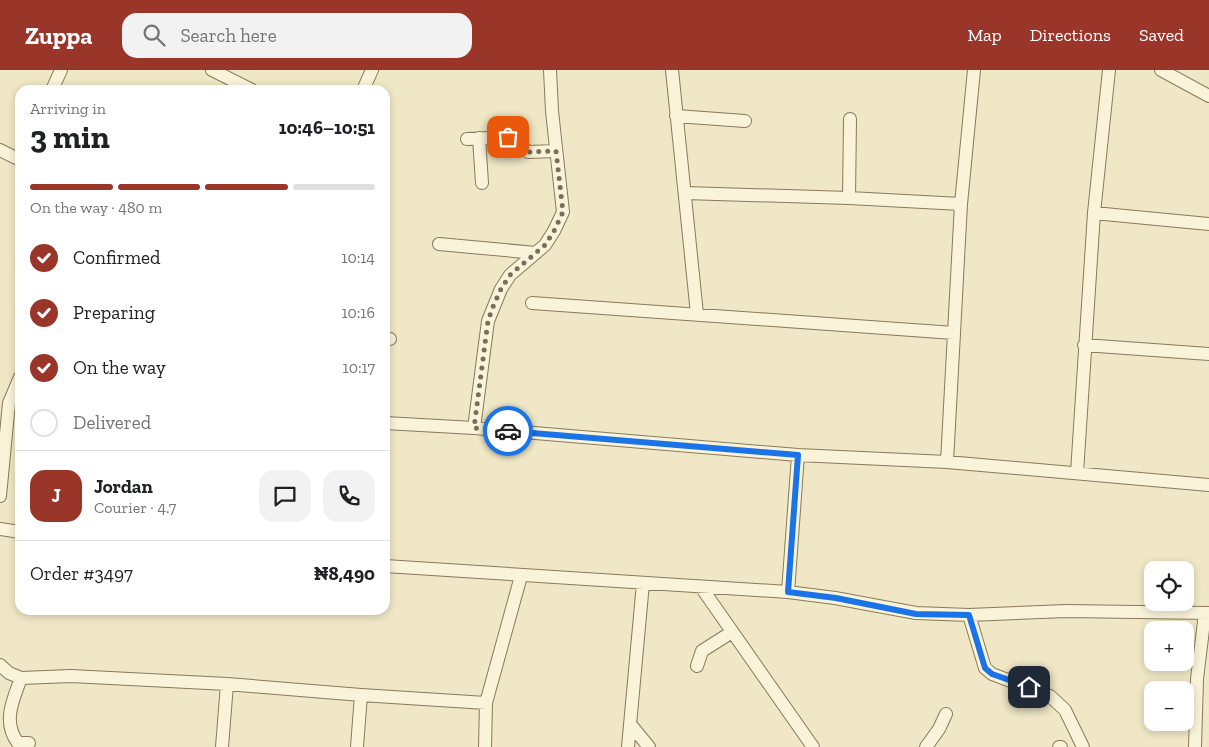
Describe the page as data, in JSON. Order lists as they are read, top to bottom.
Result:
{
  "page": {
    "header": "Zuppa",
    "search": "Search here",
    "nav": ["Map", "Directions", "Saved"],
    "heading": ["3 min", "Arriving in", "10:46–10:51"],
    "panel": [
      "Jordan",
      "Courier · 4.7",
      "Order #3497",
      "₦8,490"
    ],
    "bar": "On the way · 480 m",
    "list": [
      ["Confirmed", "10:14"],
      ["Preparing", "10:16"],
      ["On the way", "10:17"],
      "Delivered"
    ],
    "round": "J",
    "map_buttons": ["+", "−"]
  }
}
